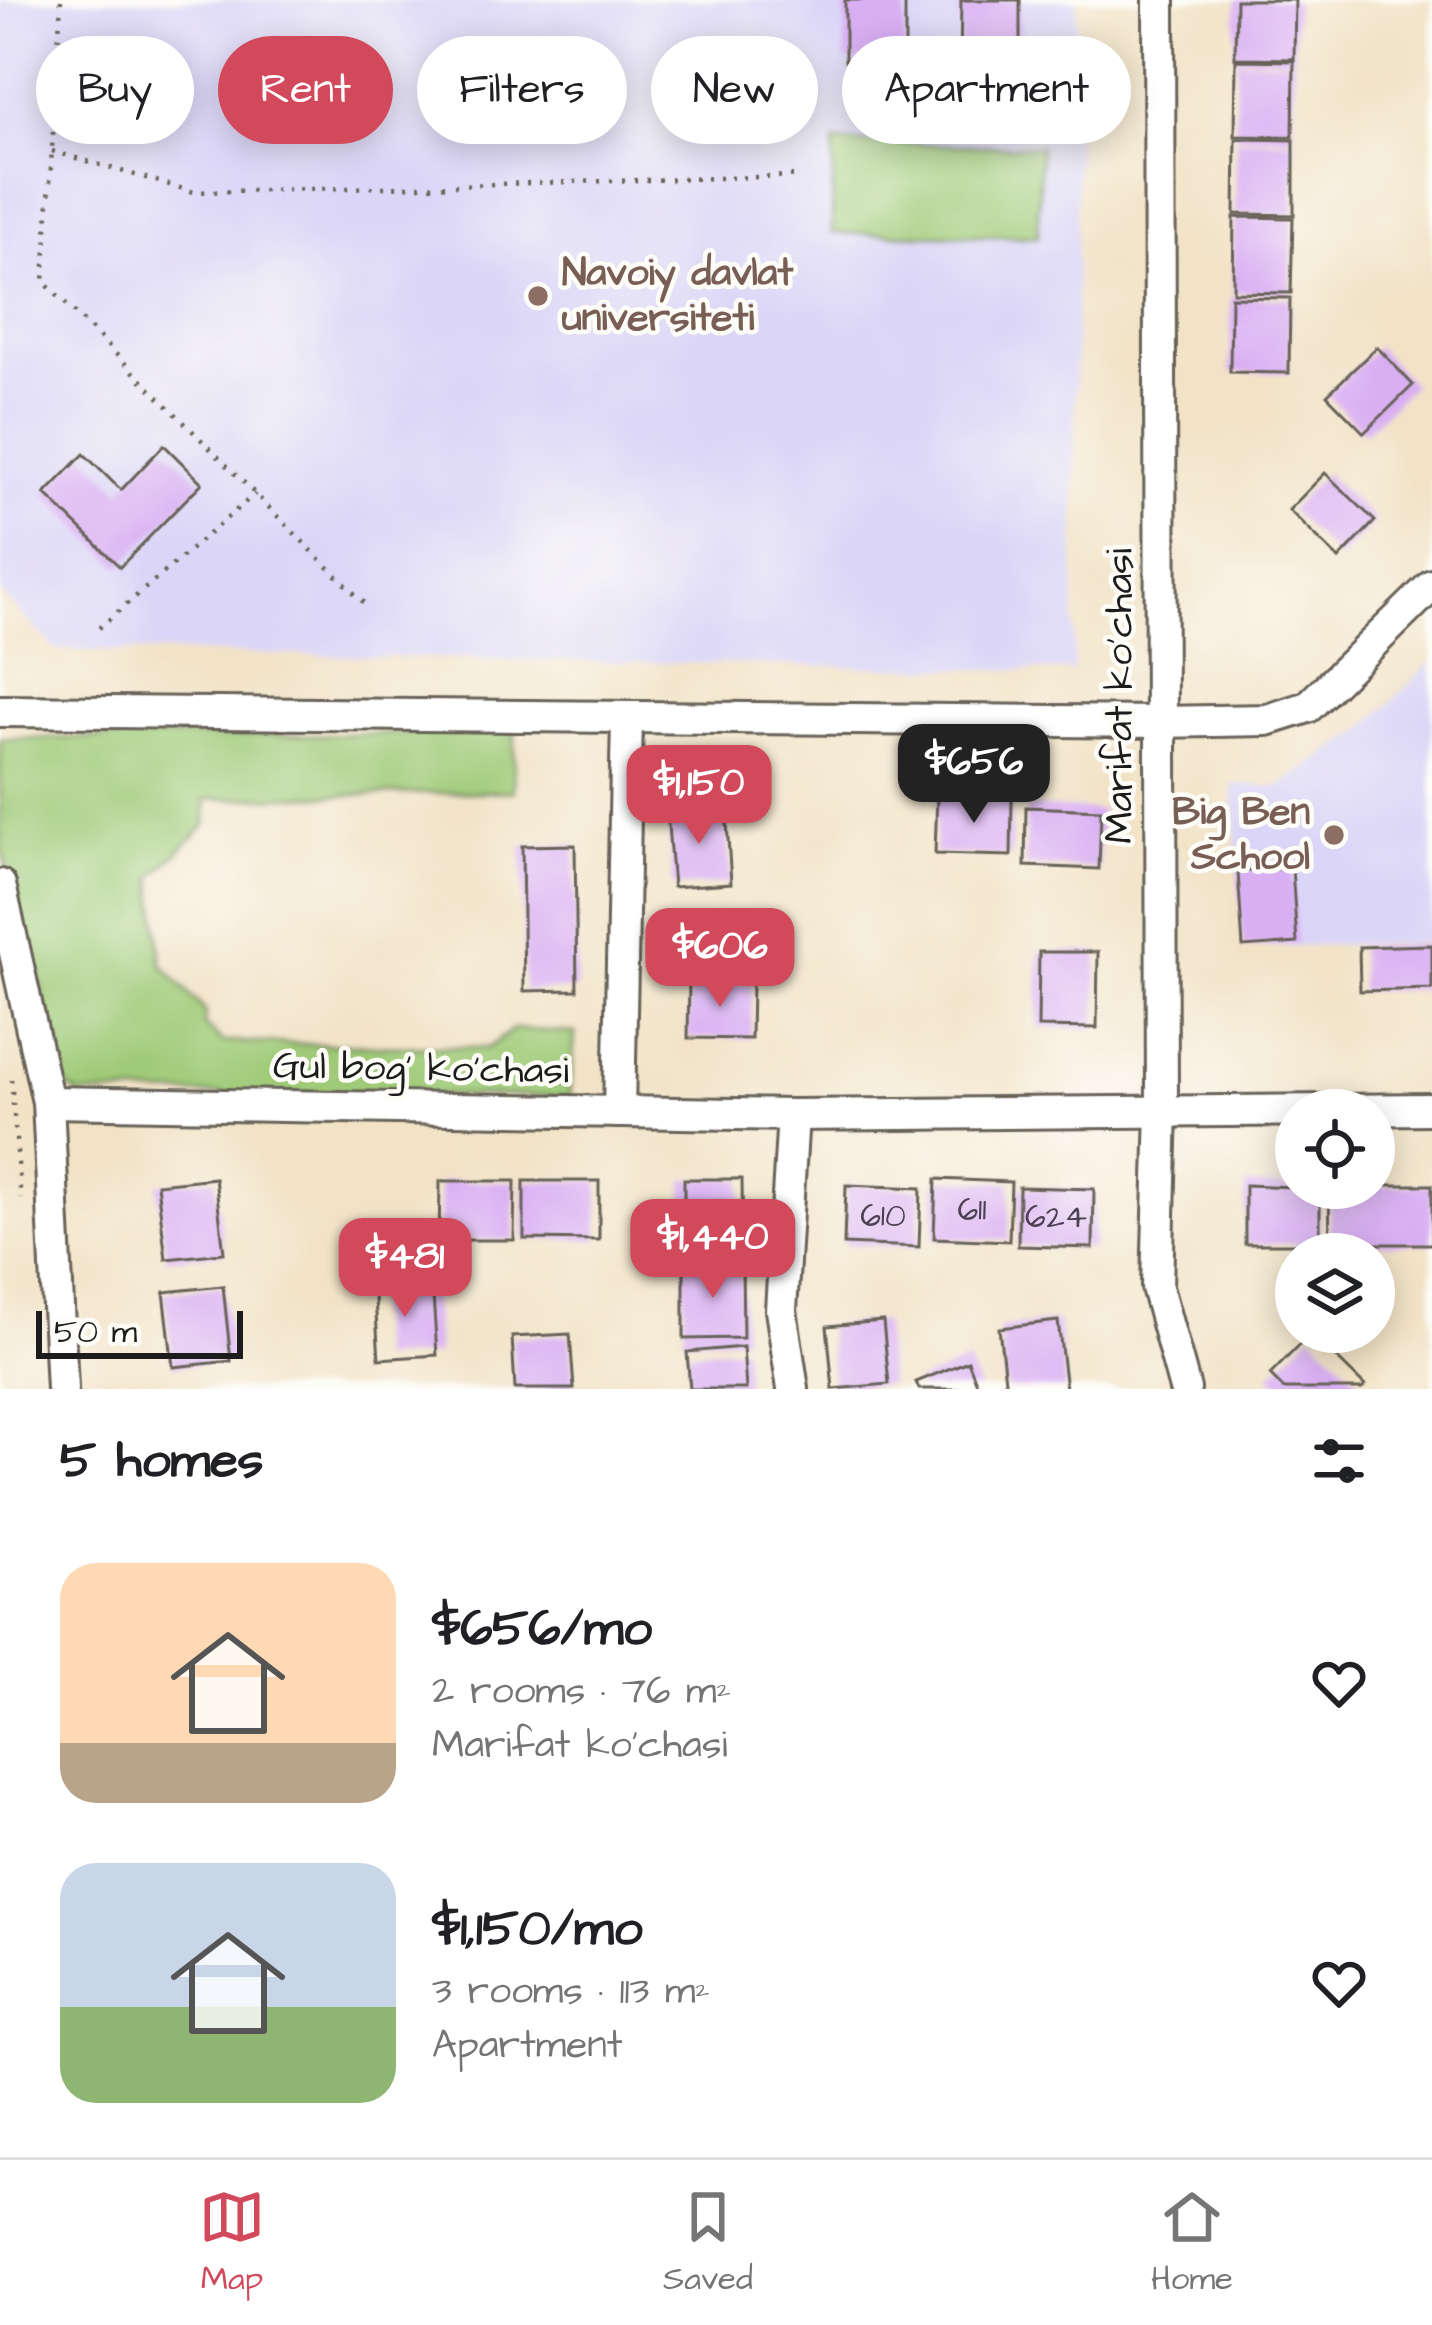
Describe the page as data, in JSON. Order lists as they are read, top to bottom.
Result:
{
  "streets": {
    "street": ["Marifat ko'chasi", "Gul bog' ko'chasi"]
  },
  "crossings": [
    ["Marifat ko'chasi", "Gul bog' ko'chasi"]
  ],
  "places": ["Navoiy davlat universiteti", "Big Ben School"],
  "house_numbers": ["611", "610", "624"],
  "scale_bar": "50 m",
  "page": {
    "chip": [
      "Buy",
      "Rent",
      "Filters",
      "New",
      "Apartment"
    ],
    "price": [
      "$656",
      "$1,150",
      "$606",
      "$1,440",
      "$481"
    ],
    "scale": "50 m",
    "heading": "5 homes",
    "list": [
      {
        "name": "$656/mo",
        "note": "2 rooms · 76 m² · Marifat ko'chasi"
      },
      {
        "name": "$1,150/mo",
        "note": "3 rooms · 113 m² · Apartment"
      }
    ],
    "tabs": ["Map", "Saved", "Home"]
  }
}
